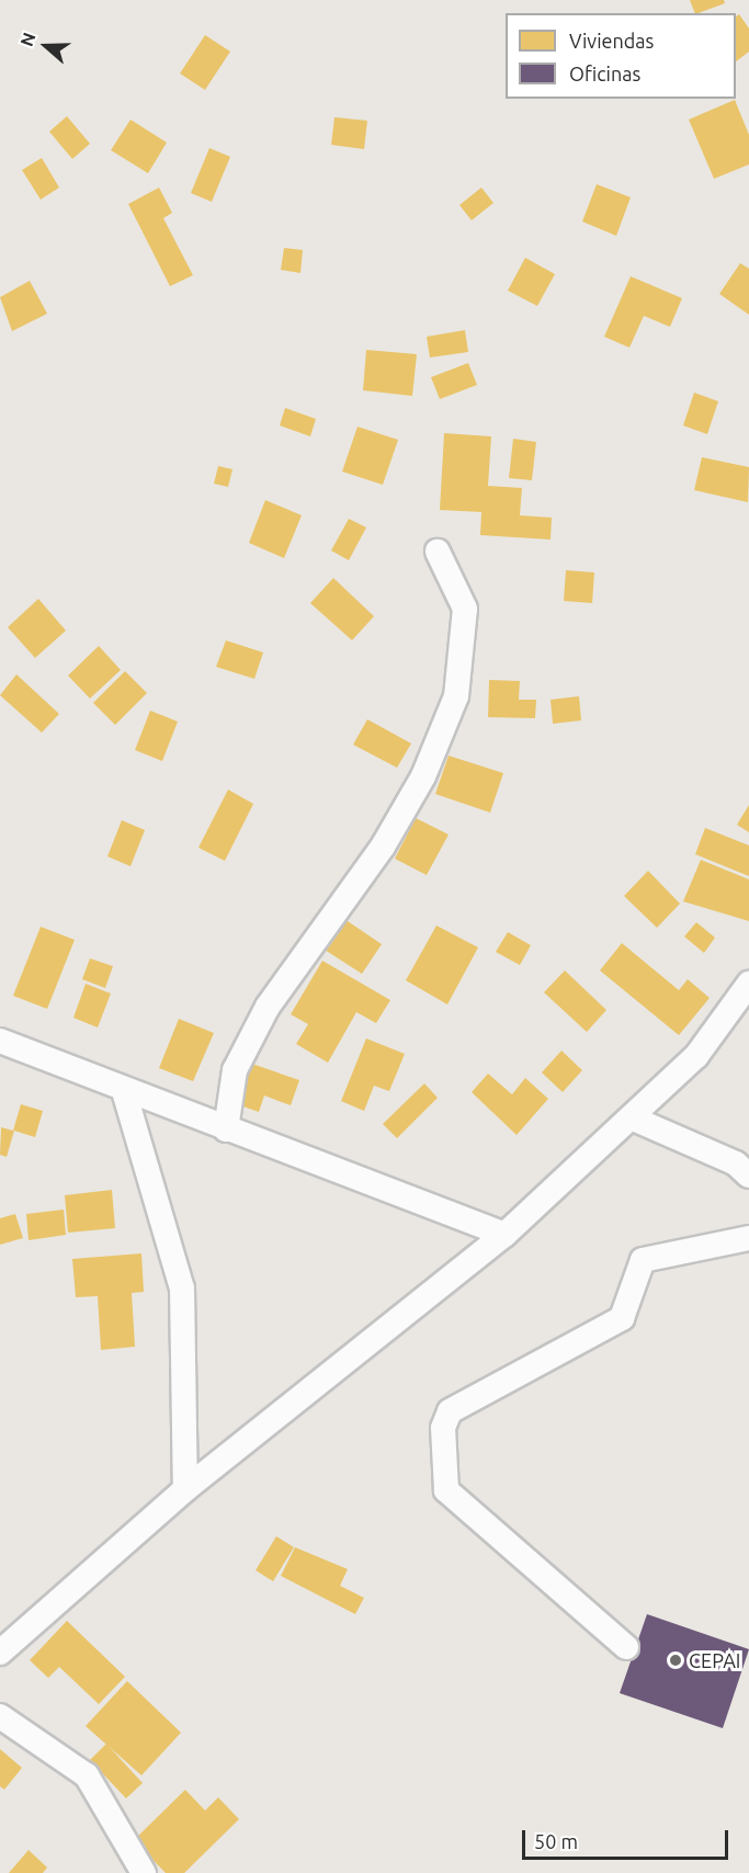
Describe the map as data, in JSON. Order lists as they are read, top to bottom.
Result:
{
  "places": ["CEPAI"],
  "legend": ["Viviendas", "Oficinas"],
  "scale_bar": "50 m",
  "north": "left"
}
